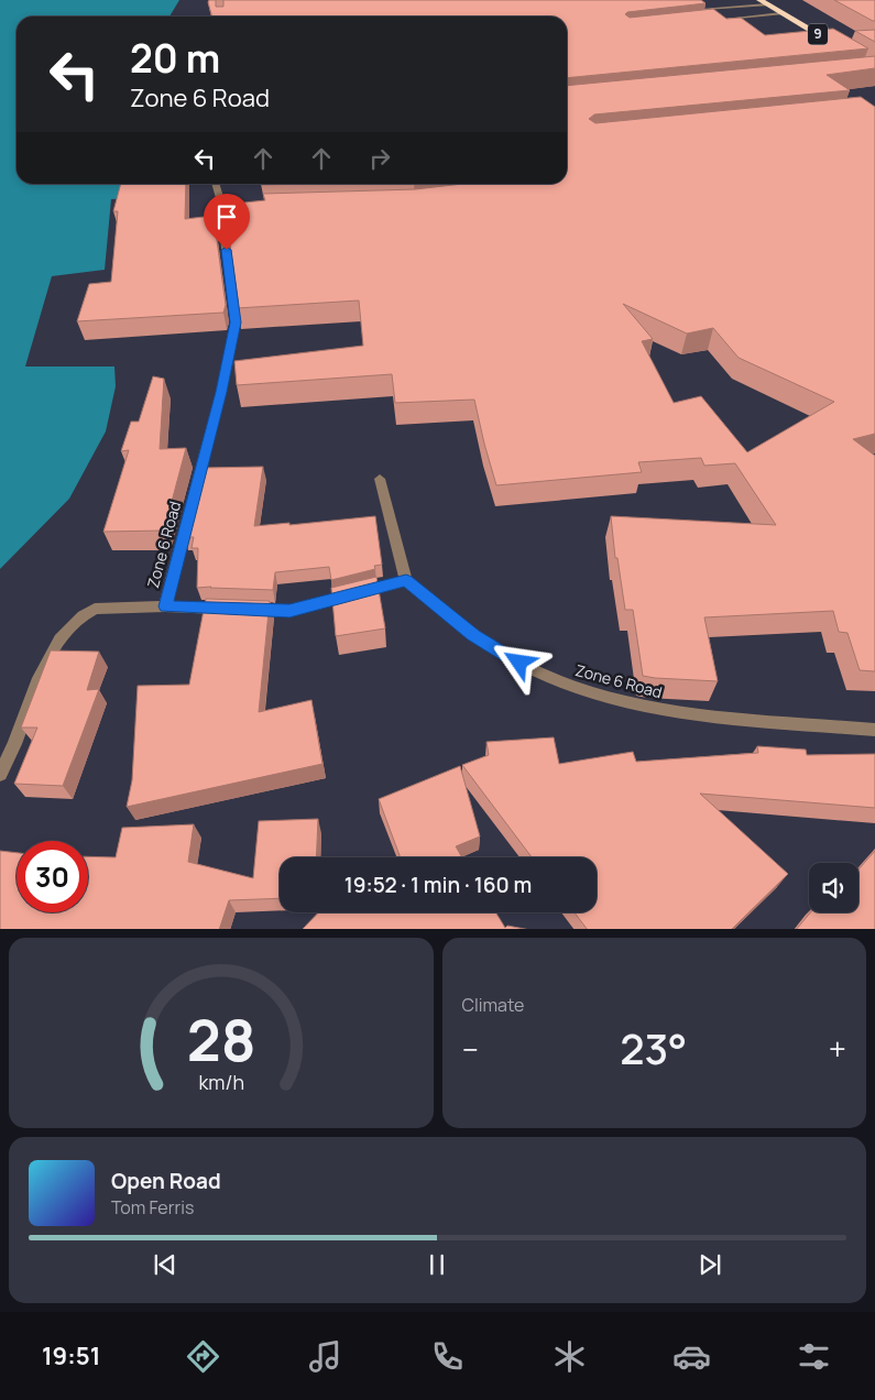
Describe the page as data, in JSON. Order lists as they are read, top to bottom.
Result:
{
  "streets": {
    "highway": ["9"],
    "street": ["Zone 6 Road"]
  },
  "page": {
    "turn": ["20 m", "Zone 6 Road"],
    "limit": "30",
    "trip": "19:52 · 1 min · 160 m",
    "tile": "Climate",
    "heat": ["−", "23°", "+"],
    "song": ["Open Road", "Tom Ferris"],
    "tabs": "19:51",
    "gauge": ["28", "km/h"]
  }
}
